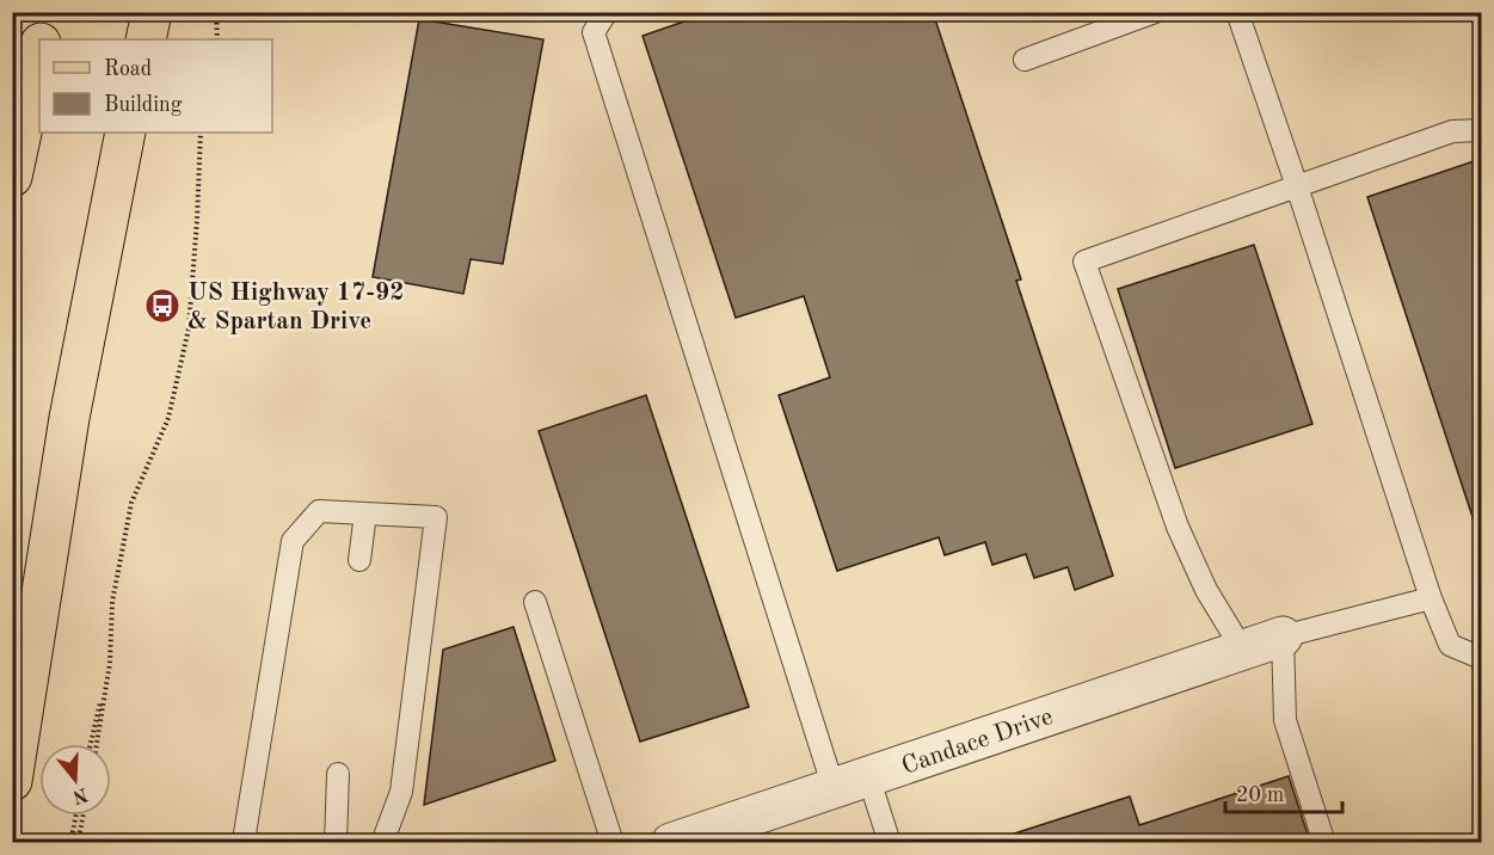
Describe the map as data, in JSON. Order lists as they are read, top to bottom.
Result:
{
  "streets": {
    "street": ["Candace Drive"]
  },
  "places": {
    "bus stop": ["US Highway 17-92 & Spartan Drive"]
  },
  "legend": ["Road", "Building"],
  "scale_bar": "20 m",
  "north": "bottom"
}
